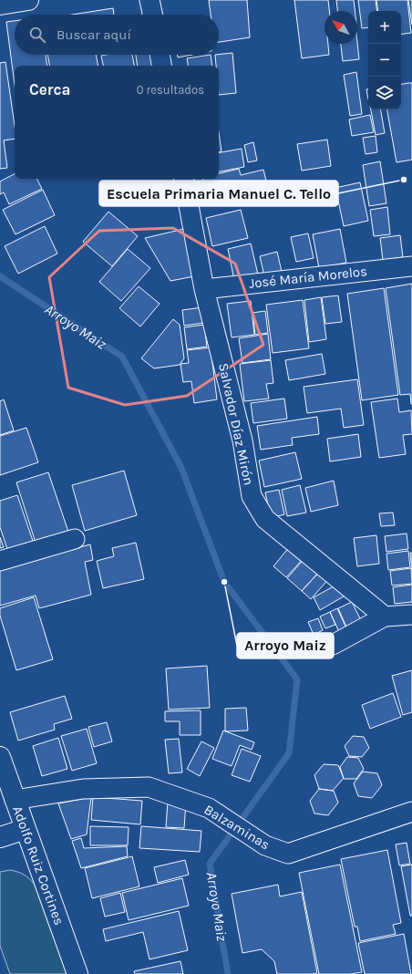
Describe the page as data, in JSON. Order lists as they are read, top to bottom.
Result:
{
  "streets": {
    "main road": ["Adolfo Ruiz Cortines"],
    "street": ["José María Morelos", "Salvador Díaz Mirón", "Balzaminas"]
  },
  "crossings": [
    ["José María Morelos", "Salvador Díaz Mirón"],
    ["Balzaminas", "Adolfo Ruiz Cortines"]
  ],
  "water": ["Arroyo Maiz"],
  "places": ["Escuela Primaria Manuel C. Tello", "Arroyo Maiz"],
  "north": "top left",
  "page": {
    "map_buttons": ["+", "−"],
    "search": "Buscar aquí",
    "heading": ["Cerca", "0 resultados"]
  }
}
